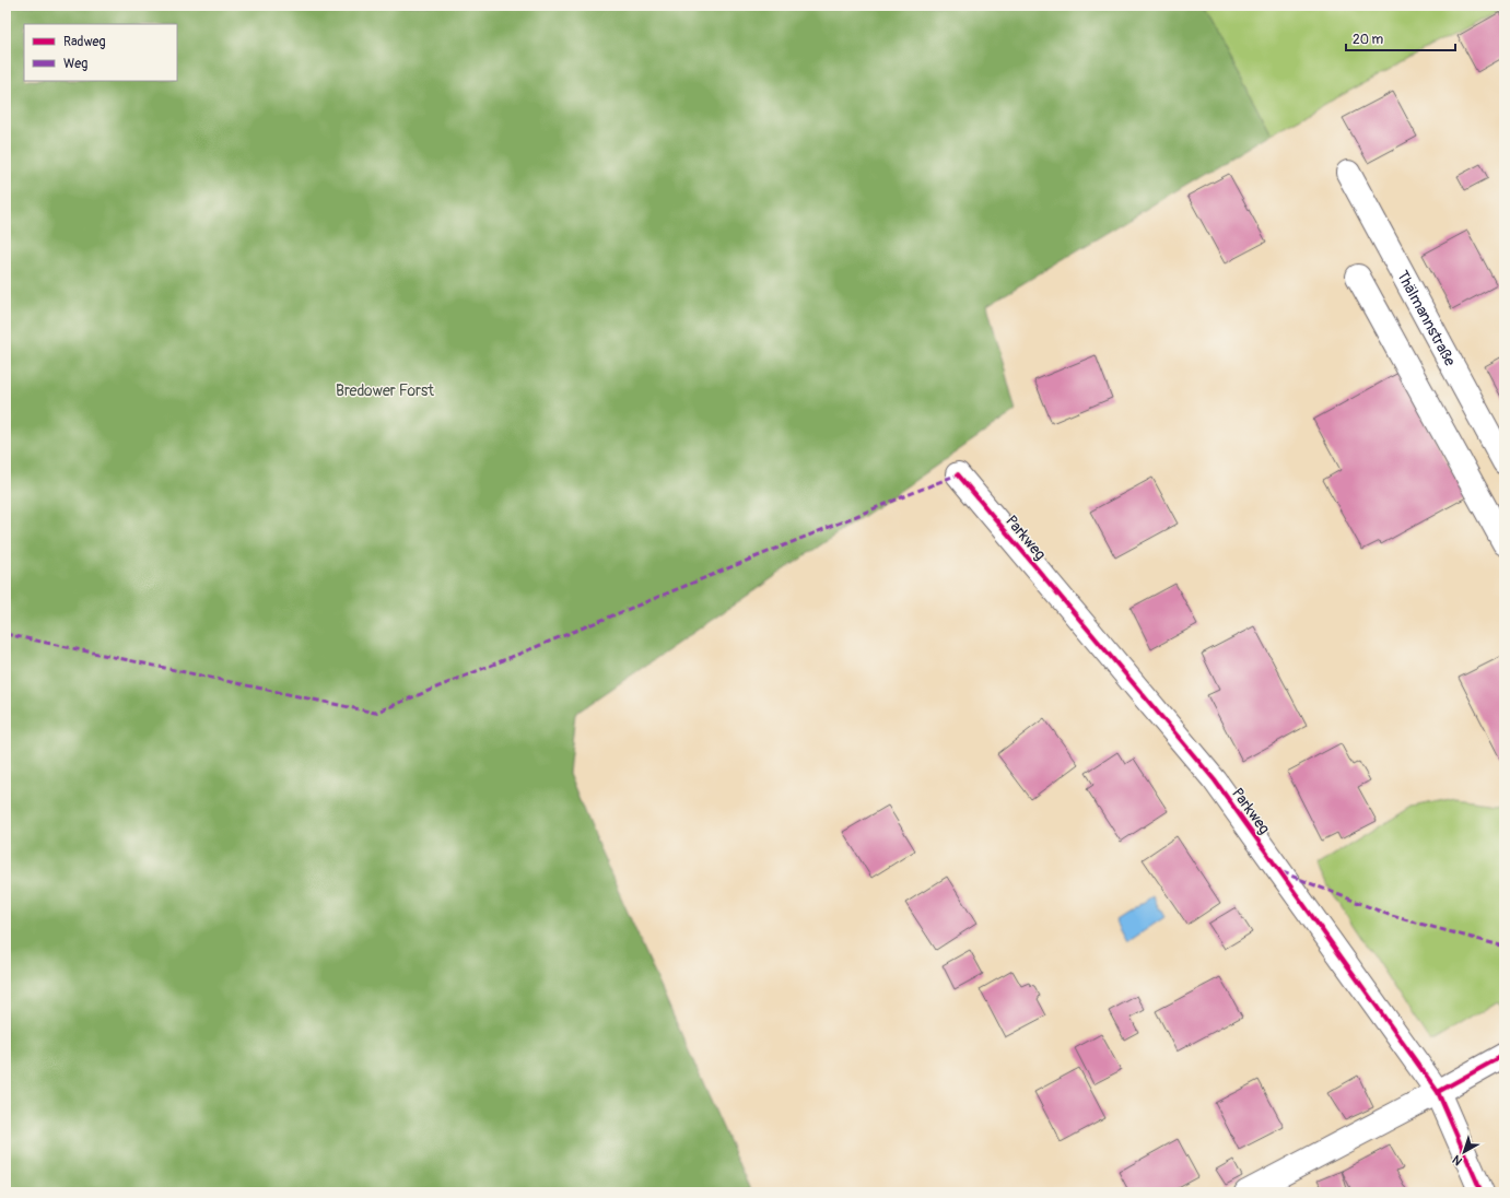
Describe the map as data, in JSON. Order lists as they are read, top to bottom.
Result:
{
  "streets": {
    "street": ["Thälmannstraße", "Parkweg"]
  },
  "parks": ["Bredower Forst"],
  "legend": ["Radweg", "Weg"],
  "scale_bar": "20 m",
  "north": "bottom left"
}
